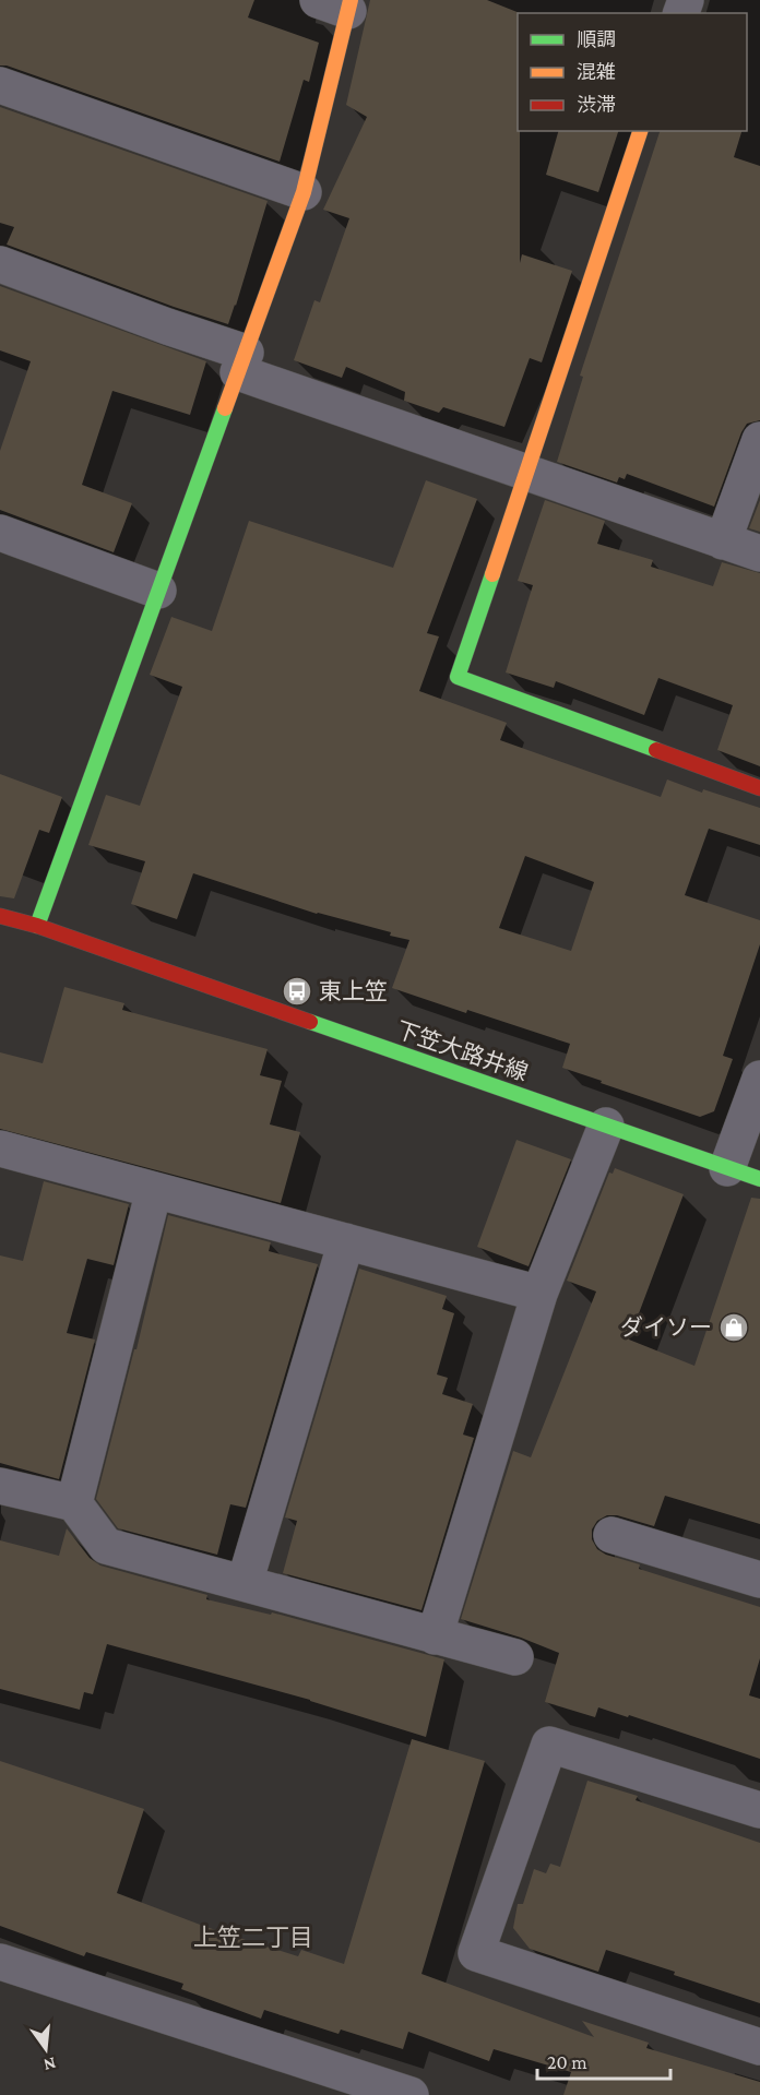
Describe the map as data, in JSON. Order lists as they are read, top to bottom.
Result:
{
  "streets": {
    "street": ["下笠大路井線"]
  },
  "districts": ["上笠二丁目"],
  "places": {
    "bus stop": ["東上笠"],
    "shop": ["ダイソー"]
  },
  "legend": ["順調", "混雑", "渋滞"],
  "scale_bar": "20 m",
  "north": "bottom"
}
